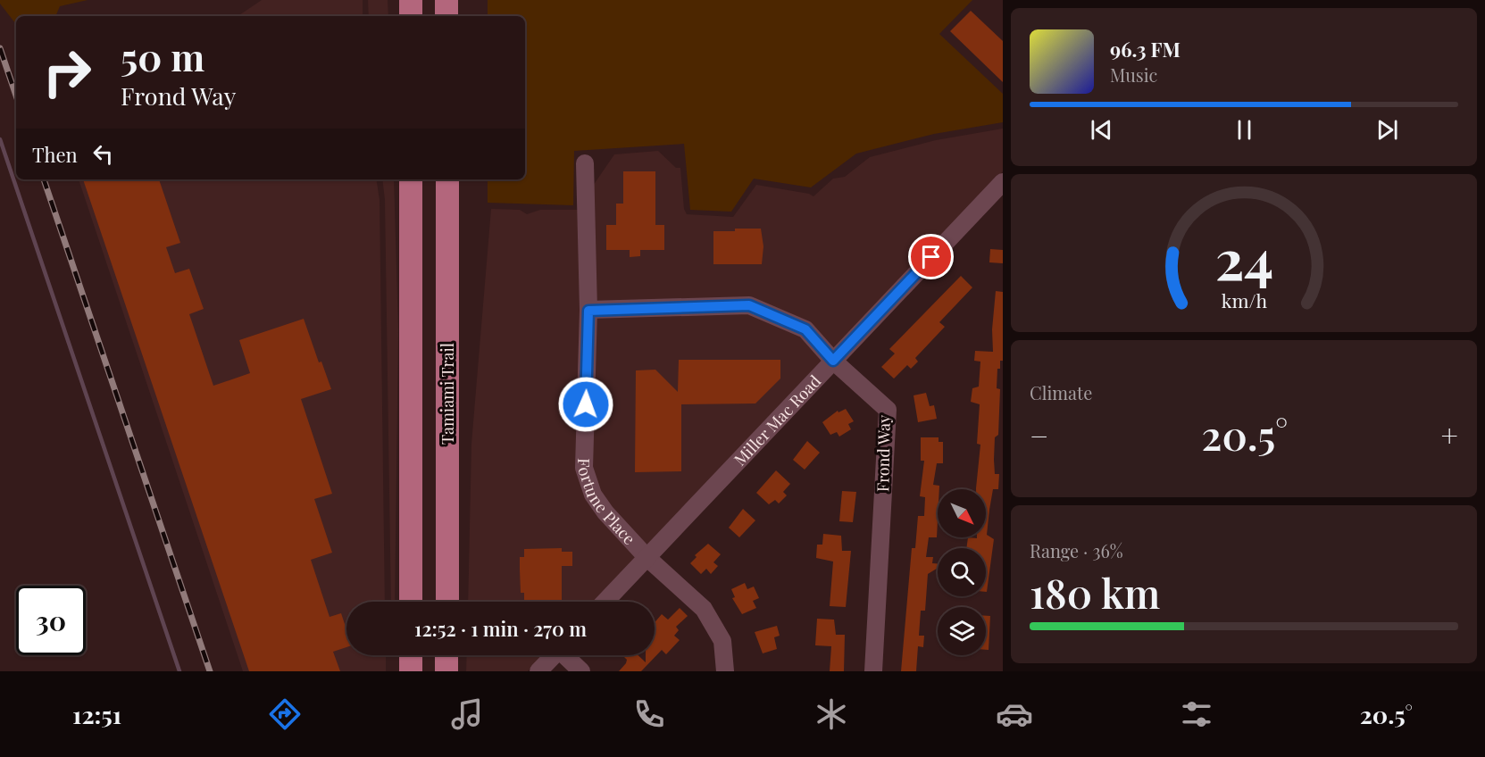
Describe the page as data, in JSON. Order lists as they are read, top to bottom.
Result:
{
  "streets": {
    "main road": ["Tamiami Trail"],
    "street": ["Miller Mac Road", "Frond Way", "Fortune Place"]
  },
  "crossings": [
    ["Miller Mac Road", "Frond Way"],
    ["Miller Mac Road", "Fortune Place"],
    ["Frond Way", "Fortune Place"]
  ],
  "north": "bottom right",
  "page": {
    "turn": ["50 m", "Frond Way"],
    "song": ["96.3 FM", "Music"],
    "then": "Then",
    "tile": [
      "Climate",
      ["Range · 36%", "180 km"]
    ],
    "heat": ["−", "20.5°", "+"],
    "limit": "30",
    "trip": "12:52 · 1 min · 270 m",
    "tabs": ["12:51", "20.5°"],
    "gauge": ["24", "km/h"]
  }
}
